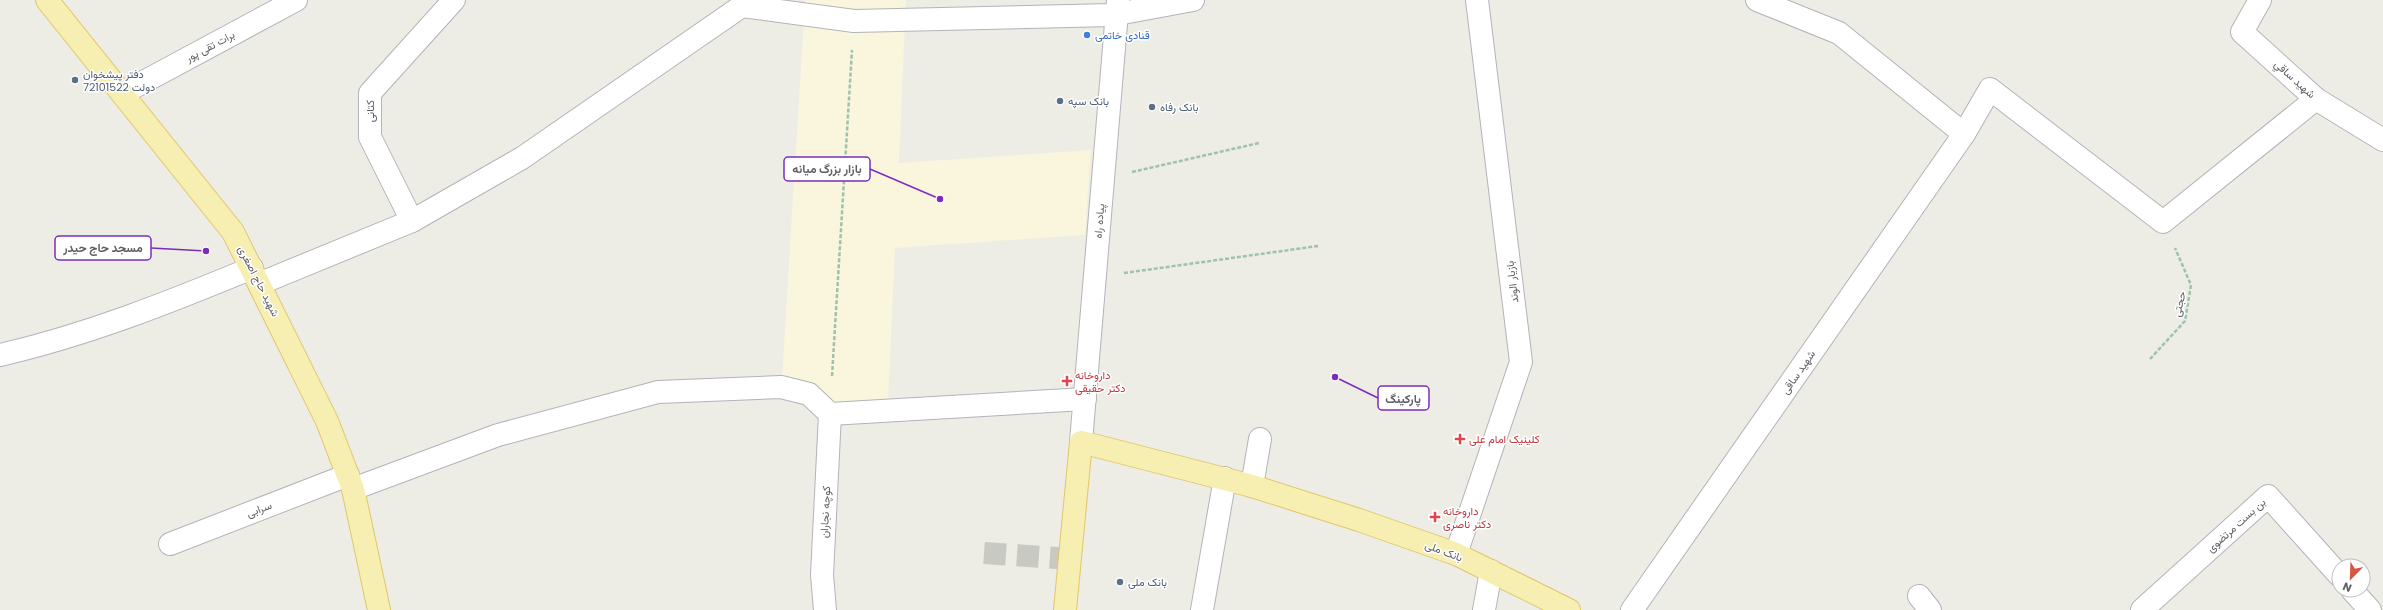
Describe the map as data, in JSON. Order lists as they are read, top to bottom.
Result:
{
  "streets": {
    "main road": ["شهید حاج اصغری", "بانک ملی"],
    "street": [
      "برات تقی پور",
      "شهيد ساقي",
      "کتانی",
      "پیاده راه",
      "بازیار الوند",
      "شهید ساقی",
      "سرابی",
      "کوچه نجاران",
      "بن بست مرتضوی"
    ],
    "path": ["حجتی"]
  },
  "crossings": [
    ["برات تقی پور", "شهید حاج اصغری"],
    ["پیاده راه", "بانک ملی"],
    ["شهید حاج اصغری", "سرابی"],
    ["بازیار الوند", "بانک ملی"],
    ["حجتی", "شهید ساقی"],
    ["سرابی", "کوچه نجاران"]
  ],
  "places": {
    "other": [
      "قنادی خاتمی",
      "دفتر پیشخوان دولت 72101522",
      "بانک سپه",
      "بانک رفاه",
      "بازار بزرگ میانه",
      "مسجد حاج حیدر",
      "پارکینگ",
      "بانک ملی"
    ],
    "health": ["داروخانه دکتر حقیقی", "کلینیک امام علی", "داروخانه دکتر ناصری"]
  },
  "north": "bottom left"
}
